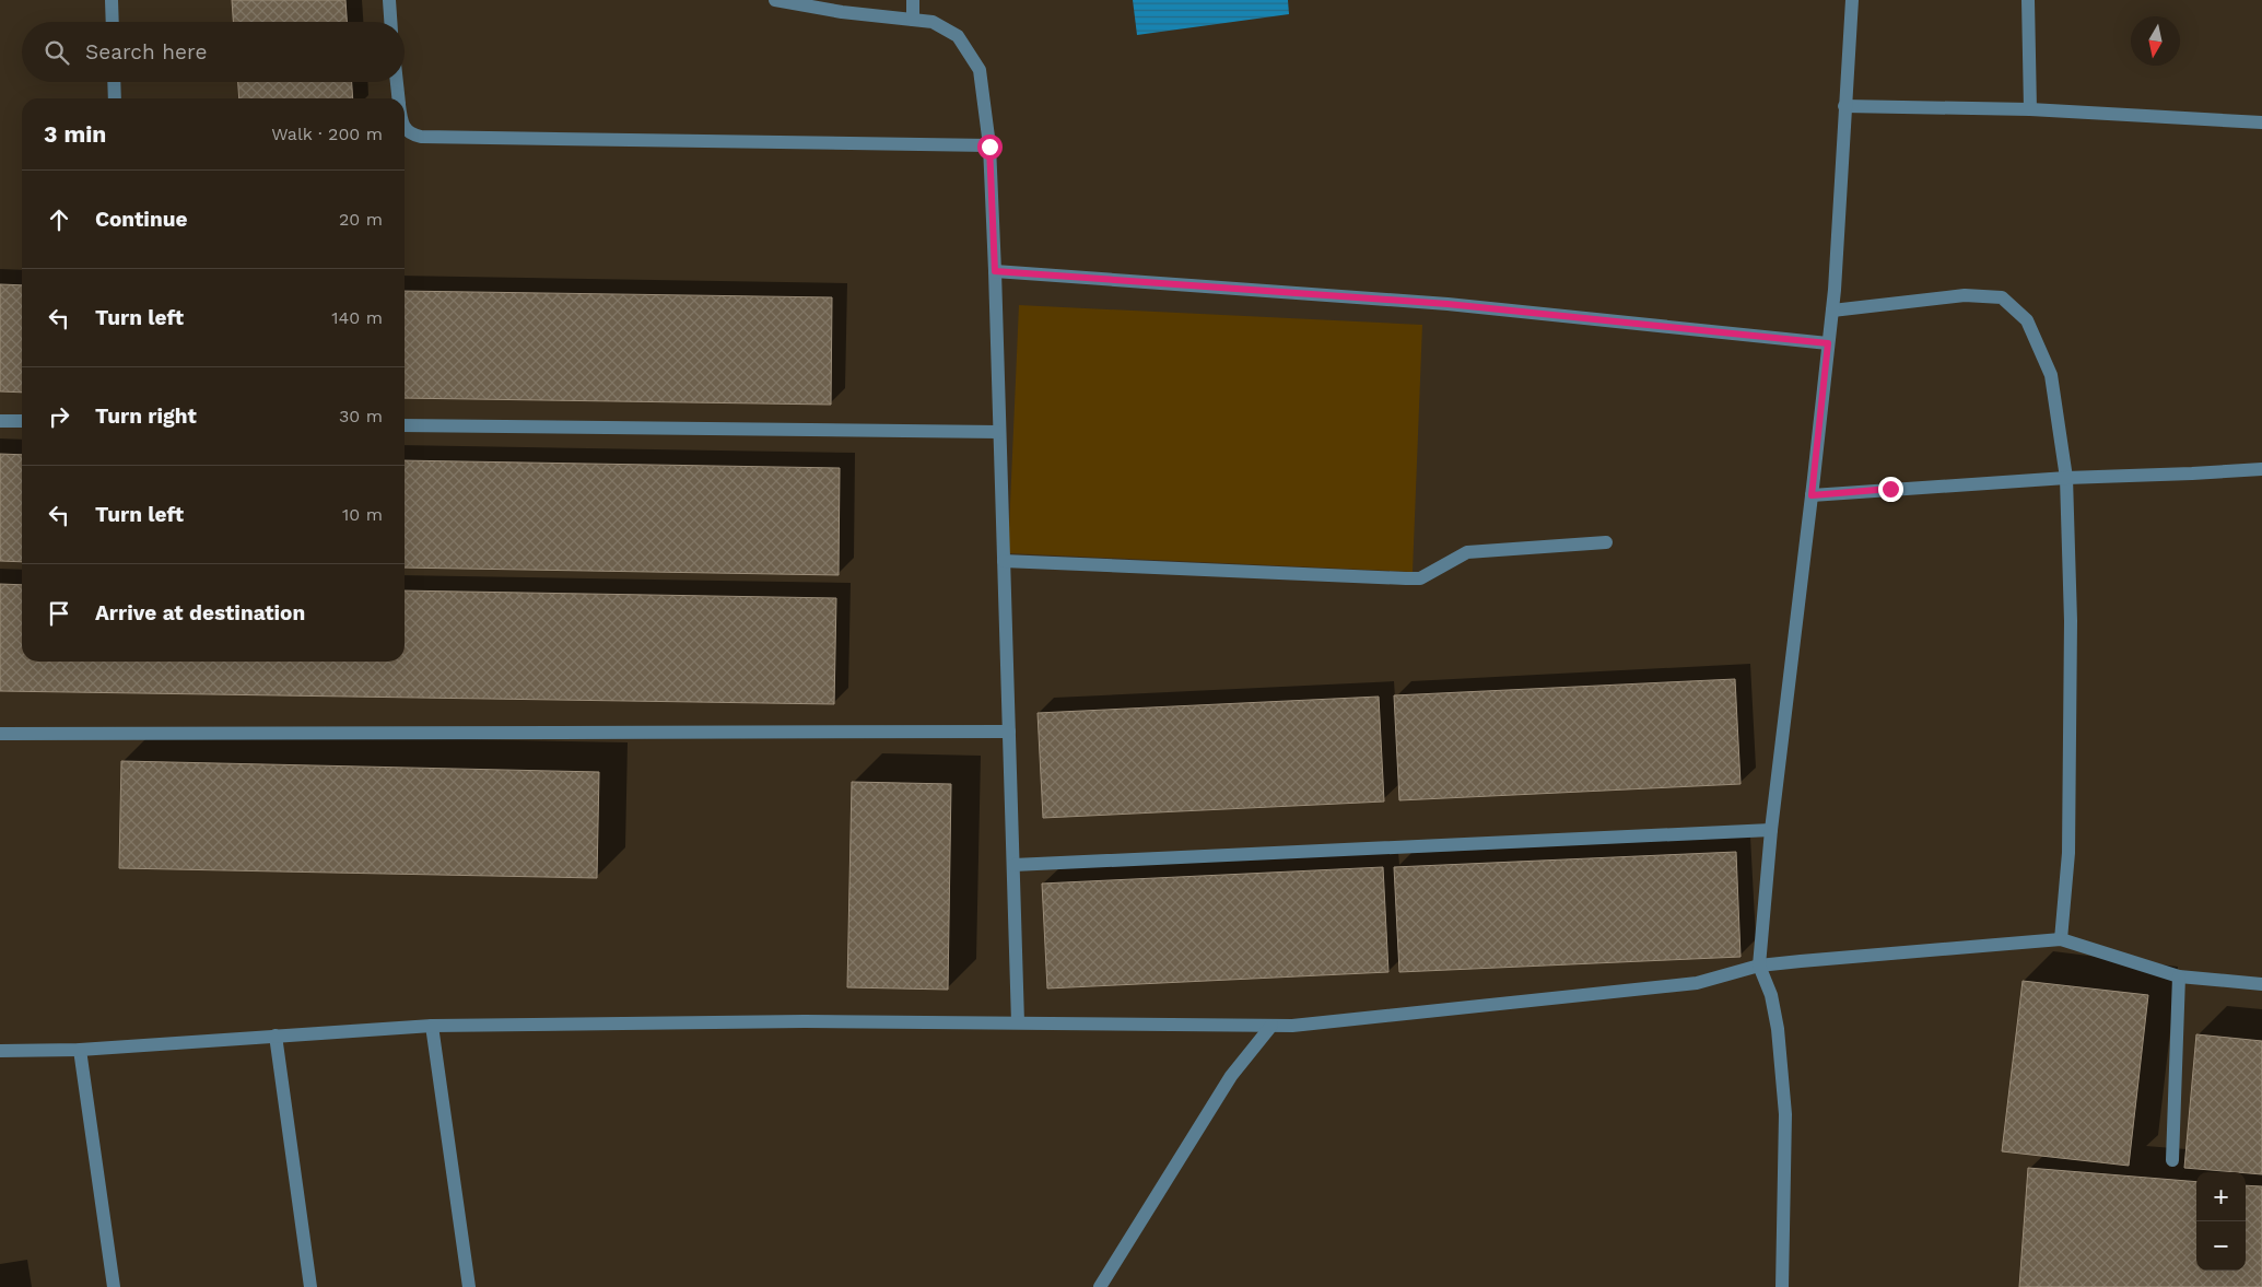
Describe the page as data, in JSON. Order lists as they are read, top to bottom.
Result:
{
  "north": "bottom",
  "page": {
    "search": "Search here",
    "heading": ["3 min", "Walk · 200 m"],
    "list": [
      ["Continue", "20 m"],
      ["Turn left", "140 m"],
      ["Turn right", "30 m"],
      ["Turn left", "10 m"],
      "Arrive at destination"
    ],
    "map_buttons": ["+", "−"]
  }
}
